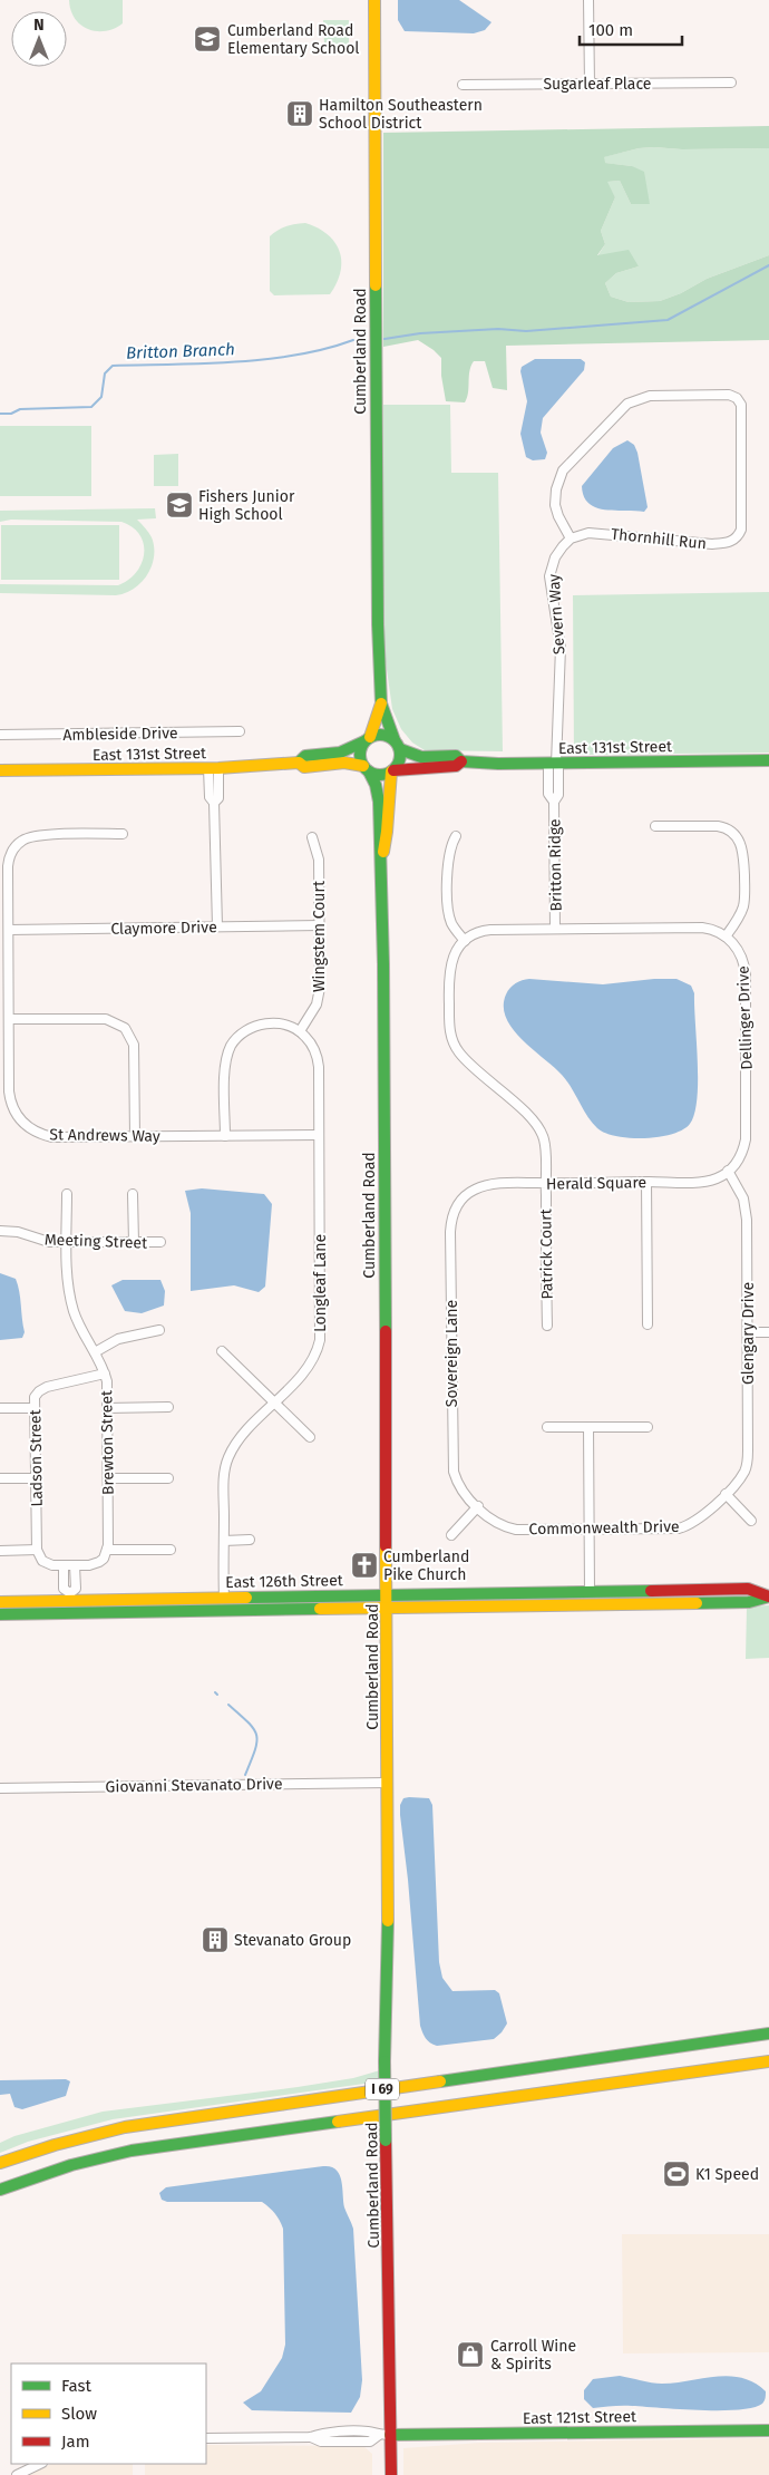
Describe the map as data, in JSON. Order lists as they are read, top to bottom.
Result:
{
  "streets": {
    "main road": [
      "Cumberland Road",
      "East 131st Street",
      "East 126th Street",
      "I 69",
      "East 121st Street"
    ],
    "street": [
      "Sugarleaf Place",
      "Thornhill Run",
      "Severn Way",
      "Ambleside Drive",
      "Britton Ridge",
      "Claymore Drive",
      "Wingstem Court",
      "Dellinger Drive",
      "St Andrews Way",
      "Herald Square",
      "Meeting Street",
      "Patrick Court",
      "Longleaf Lane",
      "Glengary Drive",
      "Sovereign Lane",
      "Brewton Street",
      "Ladson Street",
      "Commonwealth Drive",
      "Giovanni Stevanato Drive"
    ]
  },
  "crossings": [
    ["Cumberland Road", "East 131st Street"],
    ["Cumberland Road", "East 126th Street"],
    ["Cumberland Road", "Giovanni Stevanato Drive"],
    ["Cumberland Road", "East 121st Street"],
    ["Thornhill Run", "Severn Way"],
    ["Severn Way", "East 131st Street"],
    ["Severn Way", "Britton Ridge"],
    ["East 131st Street", "Britton Ridge"],
    ["Claymore Drive", "Wingstem Court"],
    ["Claymore Drive", "St Andrews Way"],
    ["Wingstem Court", "St Andrews Way"],
    ["Wingstem Court", "Longleaf Lane"],
    ["Dellinger Drive", "Herald Square"],
    ["Dellinger Drive", "Glengary Drive"],
    ["St Andrews Way", "Longleaf Lane"],
    ["Herald Square", "Patrick Court"],
    ["Herald Square", "Glengary Drive"],
    ["Herald Square", "Sovereign Lane"],
    ["Meeting Street", "Brewton Street"],
    ["Longleaf Lane", "East 126th Street"],
    ["Glengary Drive", "Commonwealth Drive"],
    ["Sovereign Lane", "Commonwealth Drive"],
    ["Brewton Street", "Ladson Street"]
  ],
  "water": ["Britton Branch"],
  "places": {
    "school or university": ["Cumberland Road Elementary School", "Fishers Junior High School"],
    "building": ["Hamilton Southeastern School District", "Stevanato Group"],
    "church": ["Cumberland Pike Church"],
    "sports": ["K1 Speed"],
    "shop": ["Carroll Wine & Spirits"]
  },
  "legend": ["Fast", "Slow", "Jam"],
  "scale_bar": "100 m",
  "north": "top"
}
